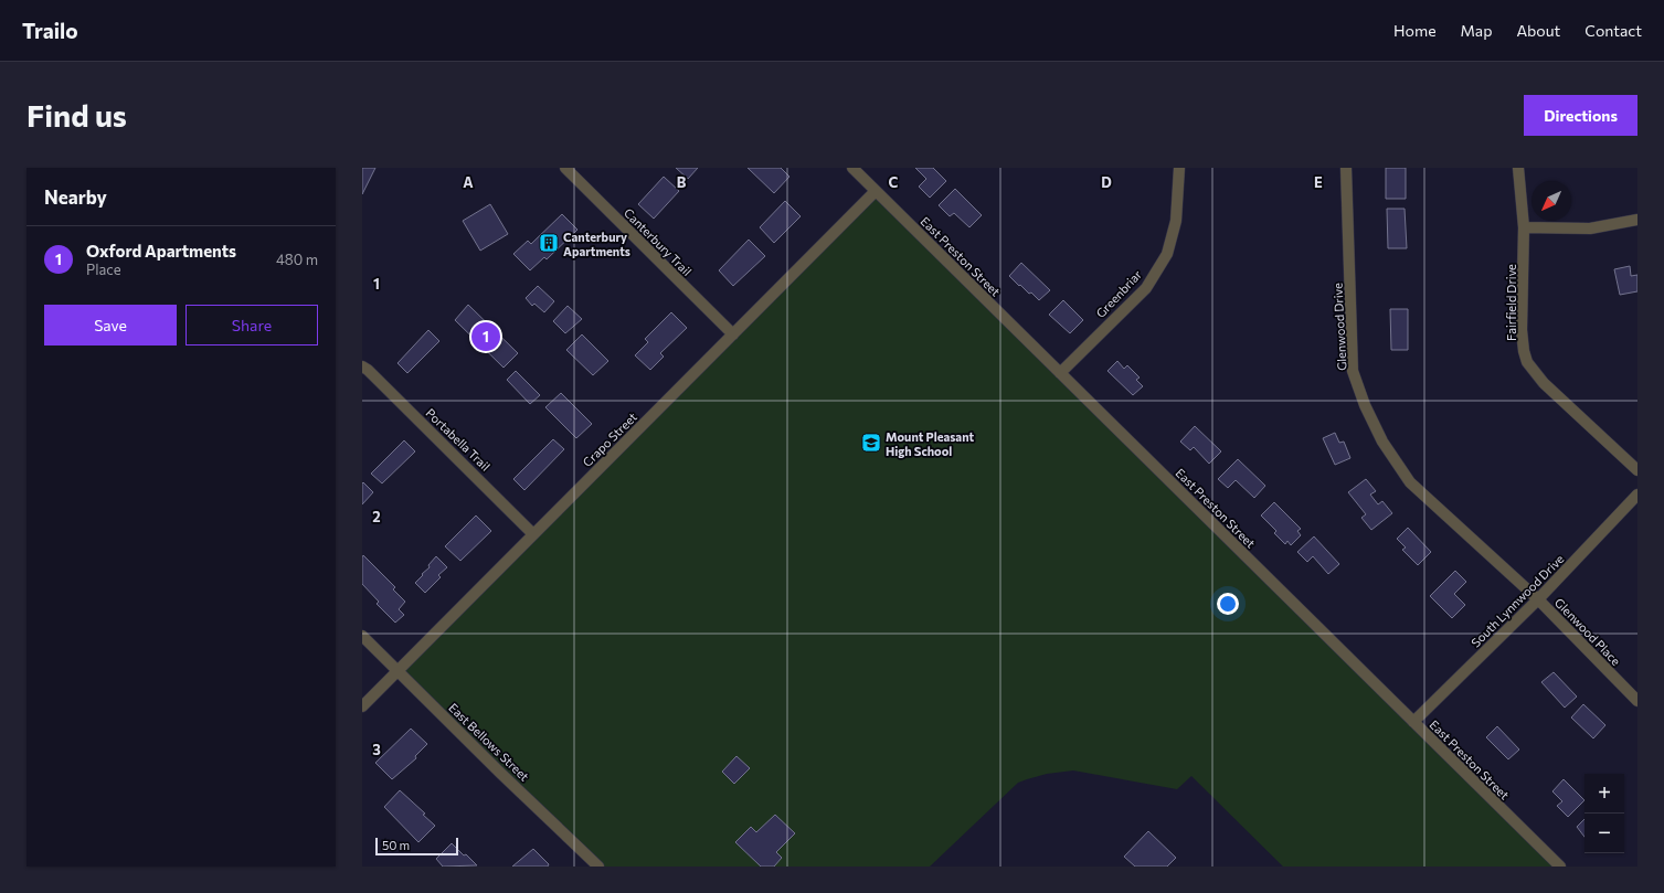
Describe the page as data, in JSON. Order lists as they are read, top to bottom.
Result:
{
  "streets": {
    "street": [
      "Canterbury Trail",
      "East Preston Street",
      "Greenbriar",
      "Fairfield Drive",
      "Glenwood Drive",
      "Portabella Trail",
      "Crapo Street",
      "South Lynnwood Drive",
      "Glenwood Place",
      "East Bellows Street"
    ]
  },
  "crossings": [
    ["Canterbury Trail", "Crapo Street"],
    ["East Preston Street", "Greenbriar"],
    ["East Preston Street", "Crapo Street"],
    ["East Preston Street", "South Lynnwood Drive"],
    ["Glenwood Drive", "South Lynnwood Drive"],
    ["Glenwood Drive", "Glenwood Place"],
    ["Portabella Trail", "Crapo Street"],
    ["Crapo Street", "East Bellows Street"],
    ["South Lynnwood Drive", "Glenwood Place"]
  ],
  "places": {
    "building": ["Canterbury Apartments"],
    "school or university": ["Mount Pleasant High School"]
  },
  "scale_bar": "50 m",
  "north": "bottom left",
  "page": {
    "header": "Trailo",
    "nav": [
      "Home",
      "Map",
      "About",
      "Contact"
    ],
    "buttons": [
      "Directions",
      ["Save", "Share"]
    ],
    "title": "Find us",
    "heading": "Nearby",
    "list": [
      {
        "mark": "1",
        "name": "Oxford Apartments",
        "note": "Place",
        "value": "480 m"
      }
    ],
    "pins": "1",
    "map_buttons": ["+", "−"],
    "scale": "50 m"
  },
  "grid": {
    "columns": [
      "A",
      "B",
      "C",
      "D",
      "E"
    ],
    "rows": ["1", "2", "3"]
  }
}
